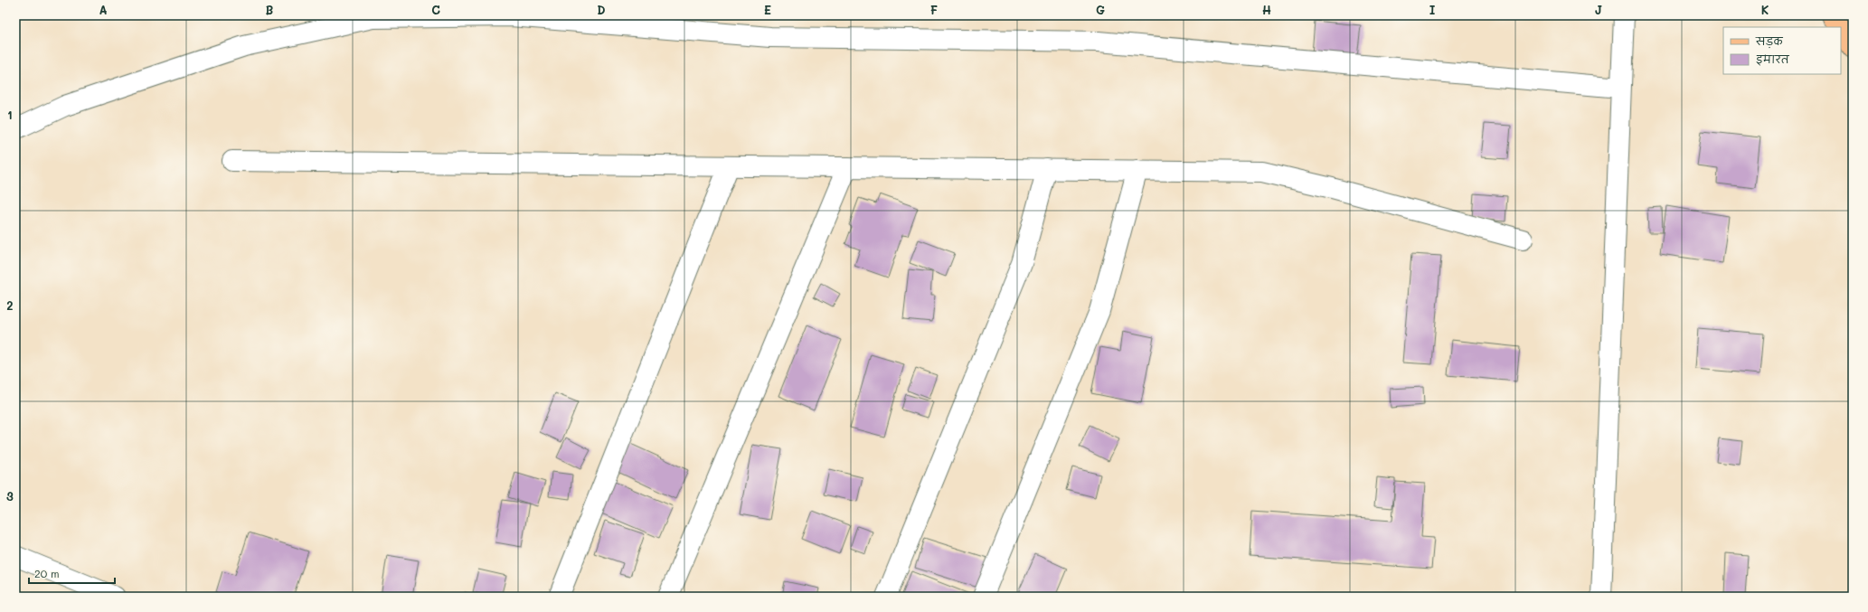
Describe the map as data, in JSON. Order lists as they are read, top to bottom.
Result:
{
  "legend": ["सड़क", "इमारत"],
  "scale_bar": "20 m",
  "grid": {
    "columns": [
      "A",
      "B",
      "C",
      "D",
      "E",
      "F",
      "G",
      "H",
      "I",
      "J",
      "K"
    ],
    "rows": ["1", "2", "3"]
  }
}
